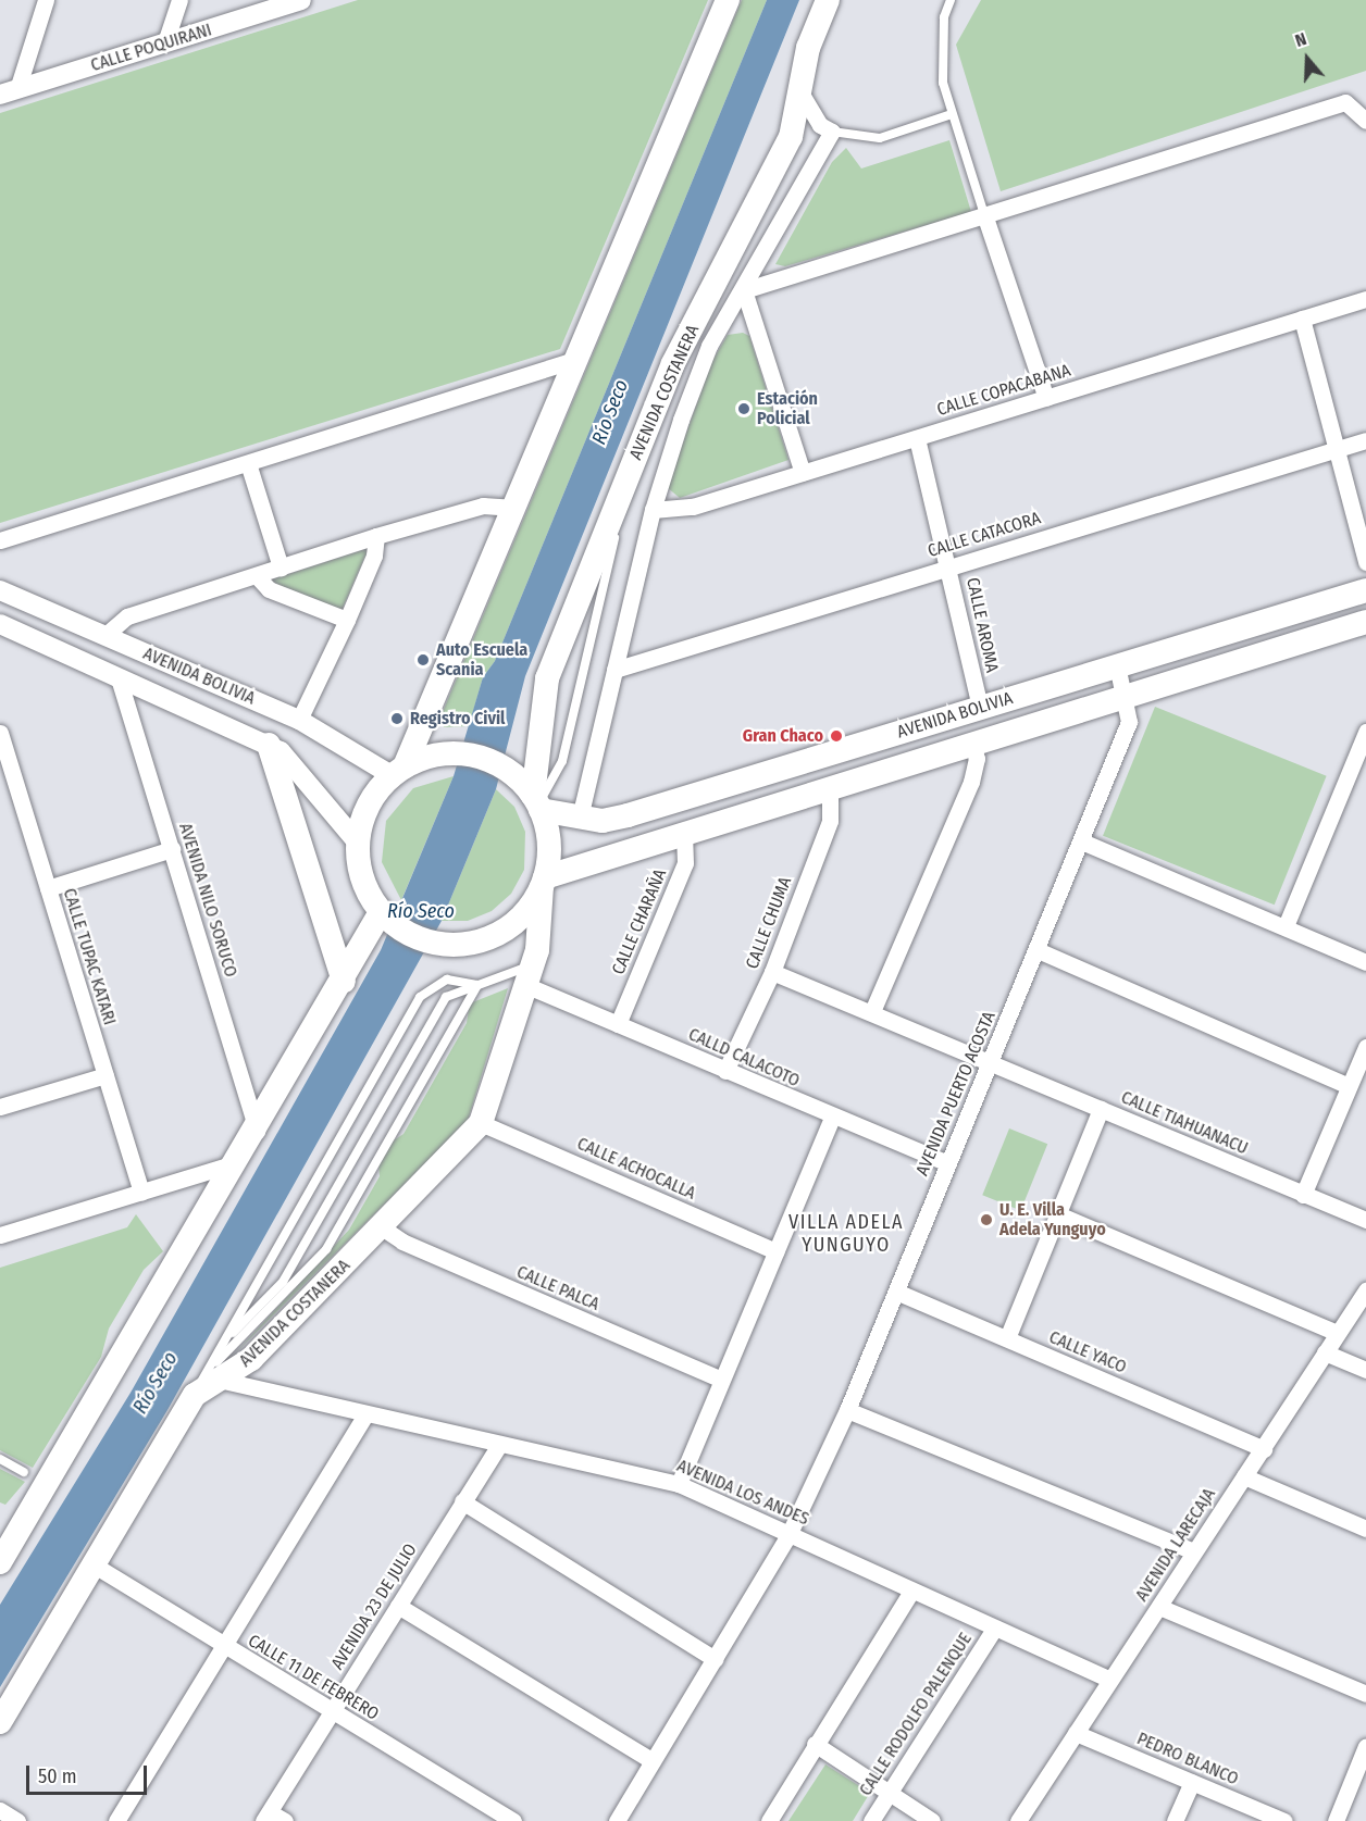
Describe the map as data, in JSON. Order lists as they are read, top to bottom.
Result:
{
  "streets": {
    "main road": ["AVENIDA COSTANERA", "AVENIDA BOLIVIA"],
    "street": [
      "CALLE POQUIRANI",
      "CALLE COPACABANA",
      "CALLE CATACORA",
      "CALLE AROMA",
      "AVENIDA NILO SORUCO",
      "CALLE CHARAÑA",
      "CALLE CHUMA",
      "CALLE TUPAC KATARI",
      "CALLD CALACOTO",
      "AVENIDA PUERTO ACOSTA",
      "CALLE TIAHUANACU",
      "CALLE ACHOCALLA",
      "CALLE PALCA",
      "CALLE YACO",
      "AVENIDA LOS ANDES",
      "AVENIDA LARECAJA",
      "AVENIDA 23 DE JULIO",
      "CALLE 11 DE FEBRERO",
      "CALLE RODOLFO PALENQUE",
      "PEDRO BLANCO"
    ]
  },
  "crossings": [
    ["CALLE COPACABANA", "CALLE AROMA"],
    ["AVENIDA COSTANERA", "AVENIDA BOLIVIA"],
    ["AVENIDA COSTANERA", "CALLD CALACOTO"],
    ["AVENIDA COSTANERA", "CALLE ACHOCALLA"],
    ["AVENIDA COSTANERA", "CALLE PALCA"],
    ["AVENIDA COSTANERA", "AVENIDA LOS ANDES"],
    ["AVENIDA COSTANERA", "CALLE 11 DE FEBRERO"],
    ["CALLE CATACORA", "CALLE AROMA"],
    ["CALLE AROMA", "AVENIDA BOLIVIA"],
    ["AVENIDA BOLIVIA", "AVENIDA NILO SORUCO"],
    ["AVENIDA BOLIVIA", "CALLE CHARAÑA"],
    ["AVENIDA BOLIVIA", "CALLE CHUMA"],
    ["AVENIDA BOLIVIA", "AVENIDA PUERTO ACOSTA"],
    ["CALLE CHARAÑA", "CALLD CALACOTO"],
    ["CALLE CHUMA", "CALLD CALACOTO"],
    ["CALLE CHUMA", "CALLE TIAHUANACU"],
    ["CALLD CALACOTO", "AVENIDA PUERTO ACOSTA"],
    ["AVENIDA PUERTO ACOSTA", "CALLE TIAHUANACU"],
    ["AVENIDA PUERTO ACOSTA", "CALLE YACO"],
    ["AVENIDA PUERTO ACOSTA", "AVENIDA LOS ANDES"],
    ["CALLE YACO", "AVENIDA LARECAJA"],
    ["AVENIDA LOS ANDES", "AVENIDA LARECAJA"],
    ["AVENIDA LOS ANDES", "AVENIDA 23 DE JULIO"],
    ["AVENIDA LOS ANDES", "CALLE RODOLFO PALENQUE"],
    ["AVENIDA LARECAJA", "PEDRO BLANCO"],
    ["AVENIDA 23 DE JULIO", "CALLE 11 DE FEBRERO"]
  ],
  "districts": ["VILLA ADELA YUNGUYO"],
  "water": ["Río Seco"],
  "places": [
    "Estación Policial",
    "Auto Escuela Scania",
    "Registro Civil",
    "Gran Chaco",
    "U. E. Villa Adela Yunguyo"
  ],
  "scale_bar": "50 m",
  "north": "top"
}
